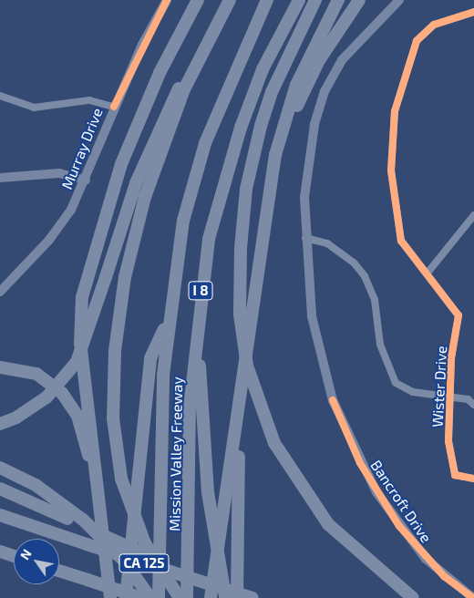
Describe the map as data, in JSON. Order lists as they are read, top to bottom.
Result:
{
  "streets": {
    "highway": ["I 8", "Mission Valley Freeway", "CA 125"],
    "street": ["Murray Drive", "Wister Drive", "Bancroft Drive"]
  },
  "north": "top left"
}
